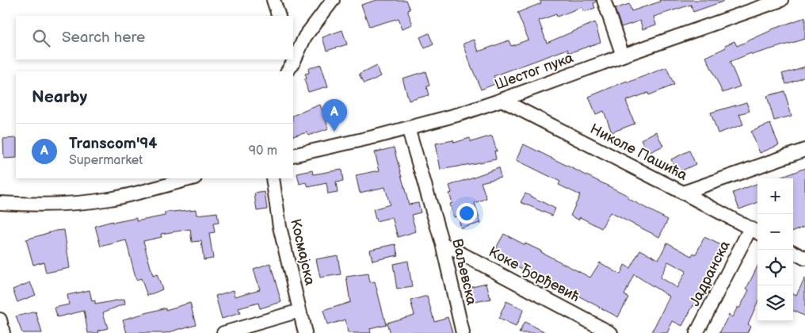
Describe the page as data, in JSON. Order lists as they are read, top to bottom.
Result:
{
  "streets": {
    "street": [
      "Шестог пука",
      "Николе Пашића",
      "Космајска",
      "Ваљевска",
      "Јадранска",
      "Коке Ђорђевић"
    ]
  },
  "crossings": [
    ["Шестог пука", "Николе Пашића"],
    ["Шестог пука", "Ваљевска"],
    ["Николе Пашића", "Јадранска"],
    ["Ваљевска", "Коке Ђорђевић"]
  ],
  "page": {
    "search": "Search here",
    "heading": "Nearby",
    "pins": "A",
    "list": [
      {
        "mark": "A",
        "name": "Transcom'94",
        "note": "Supermarket",
        "value": "90 m"
      }
    ],
    "map_buttons": ["+", "−"]
  }
}
